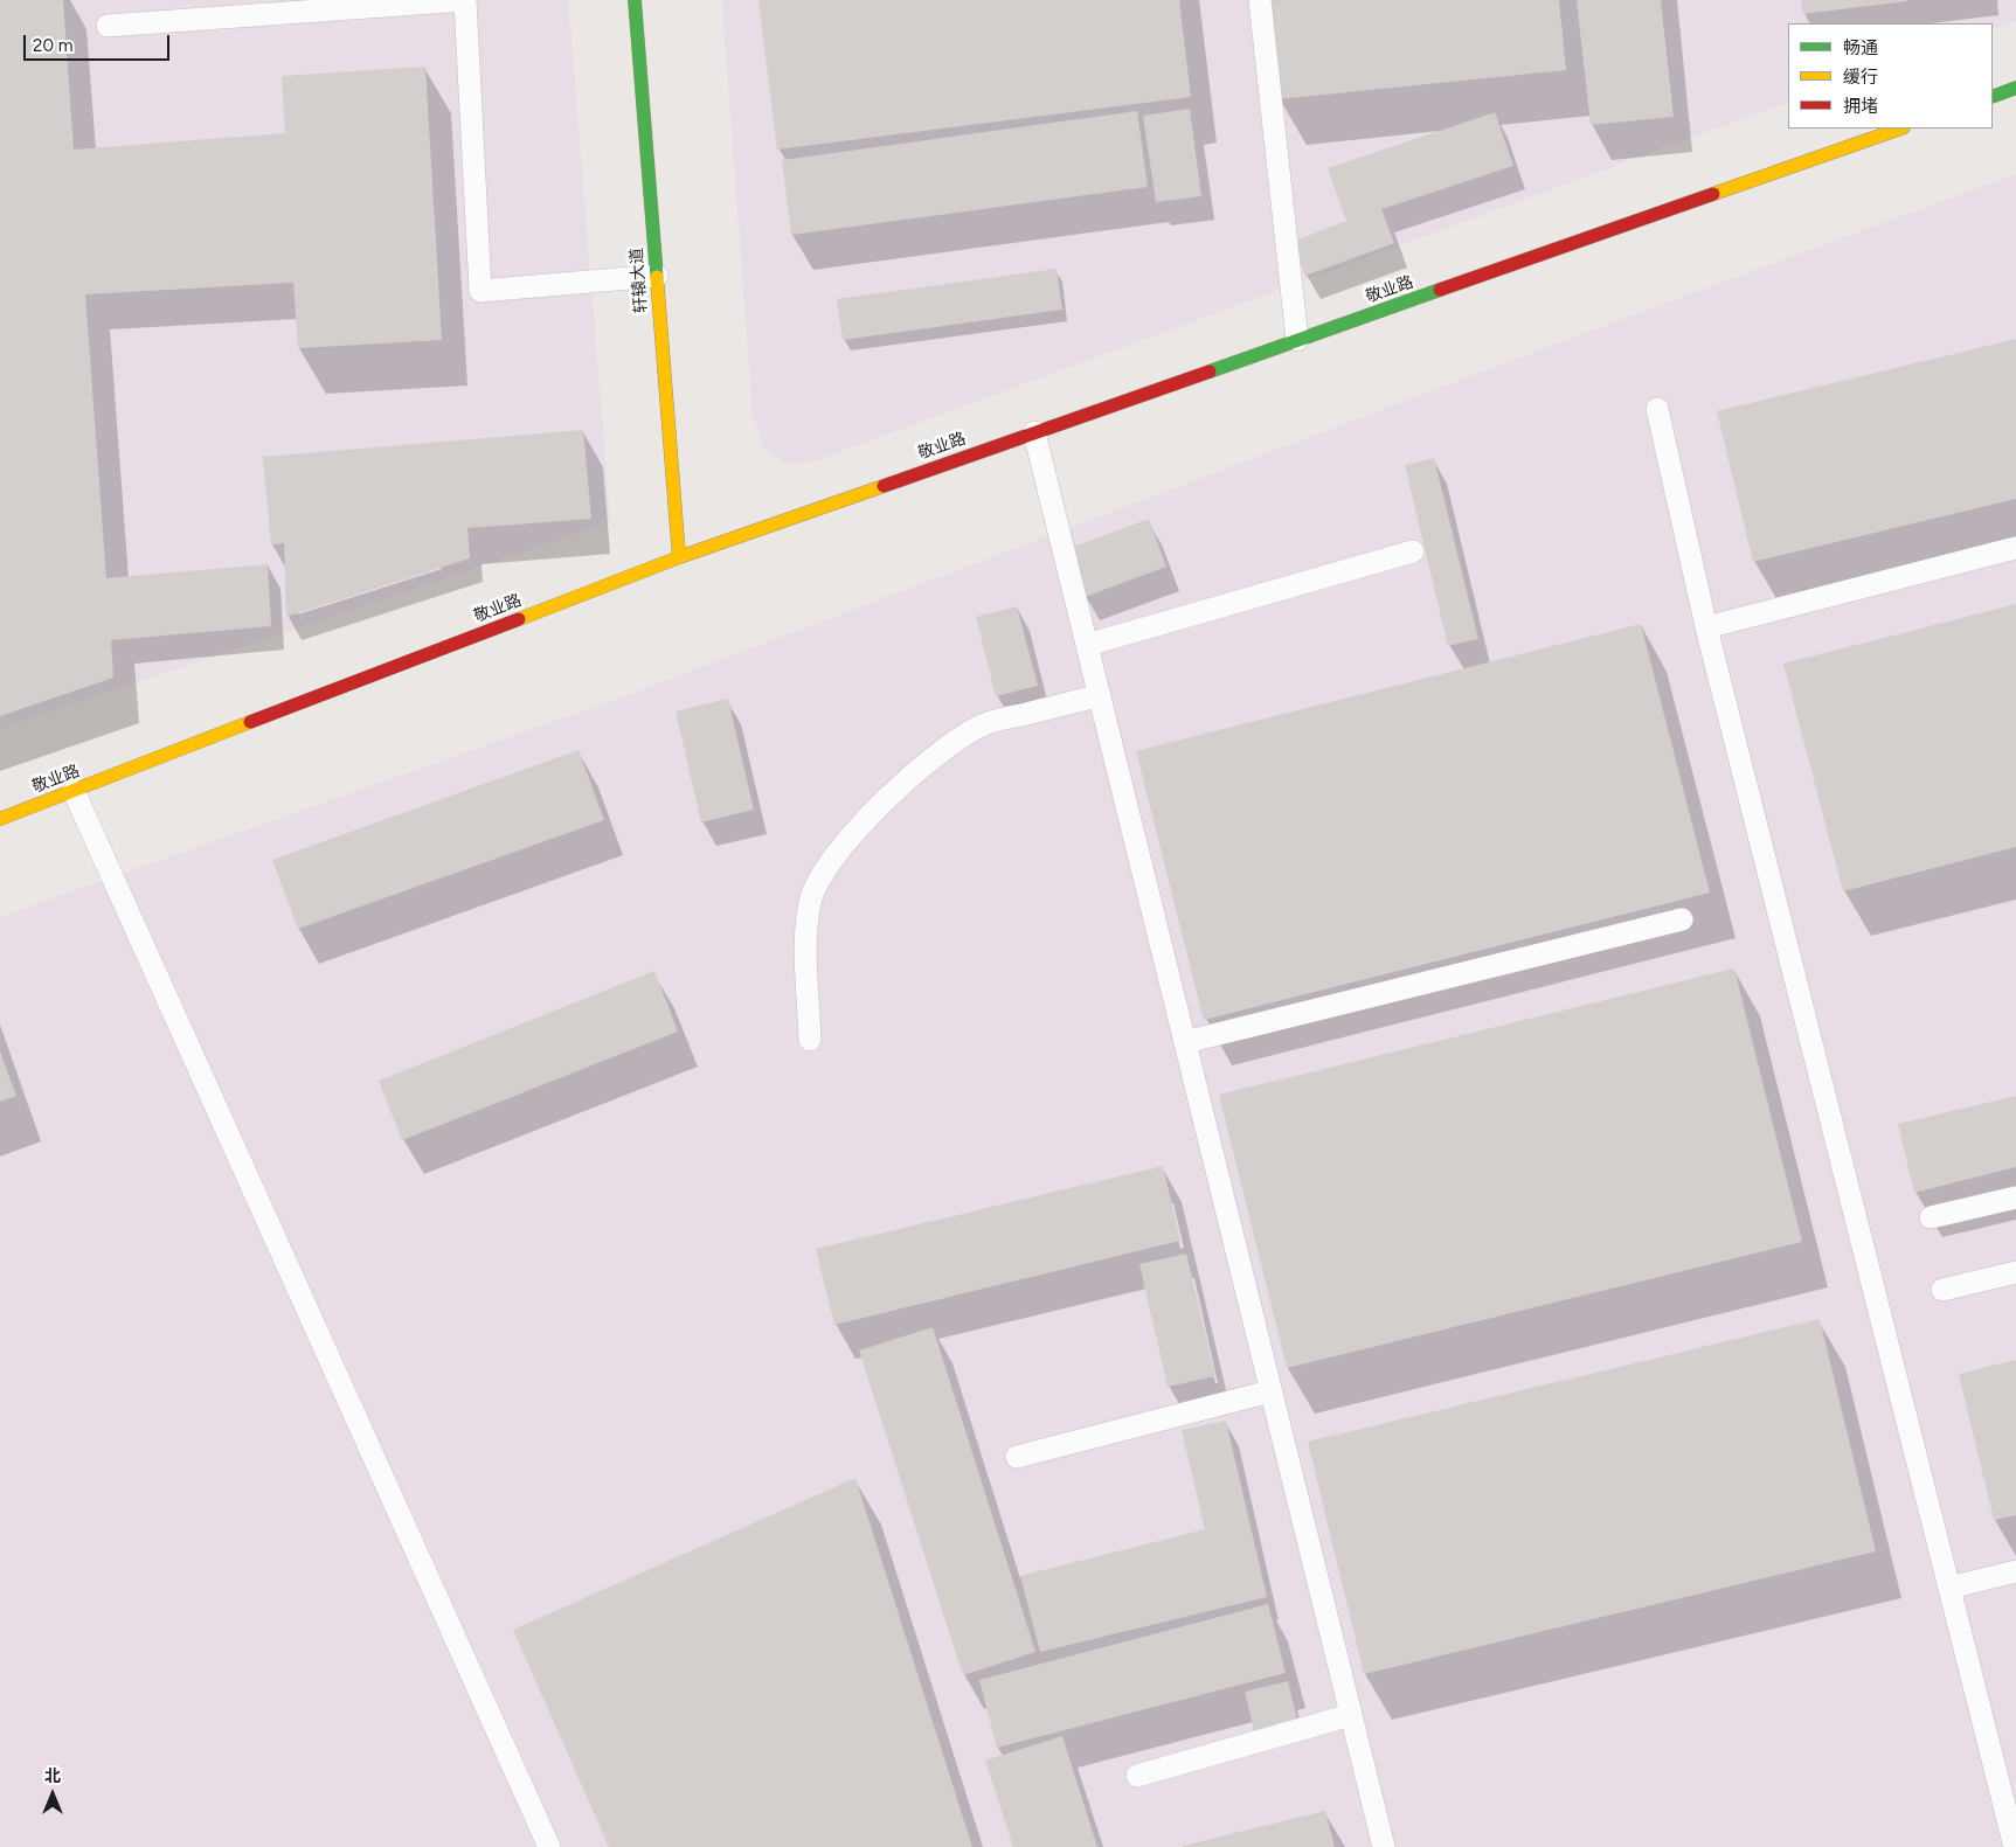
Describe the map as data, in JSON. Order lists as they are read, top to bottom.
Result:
{
  "streets": {
    "street": ["轩辕大道", "敬业路"]
  },
  "crossings": [
    ["轩辕大道", "敬业路"]
  ],
  "legend": ["畅通", "缓行", "拥堵"],
  "scale_bar": "20 m",
  "north": "top"
}
